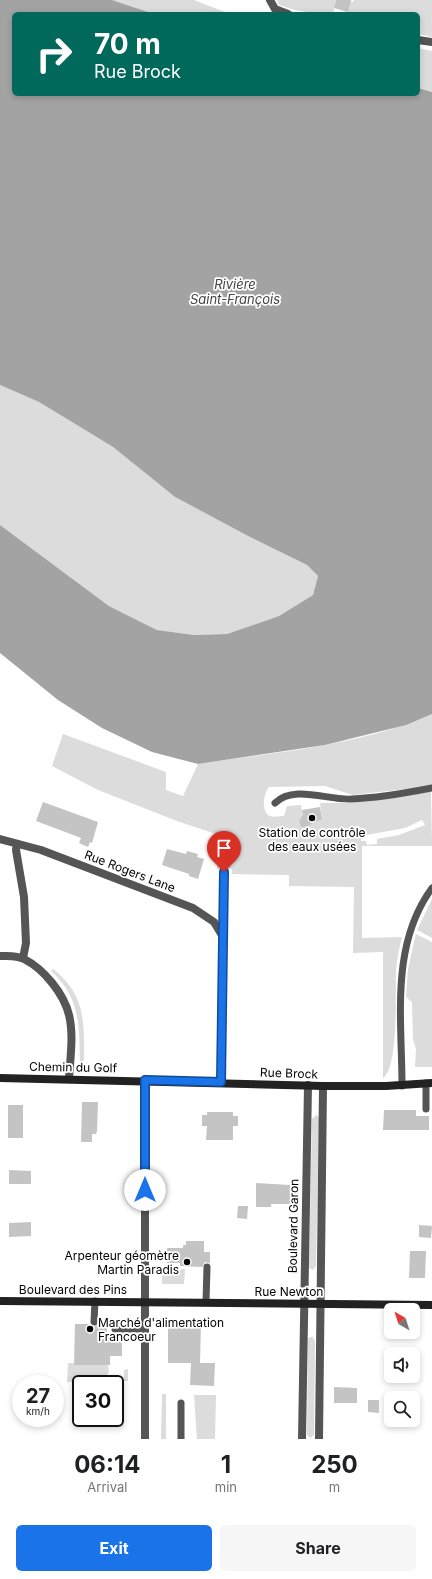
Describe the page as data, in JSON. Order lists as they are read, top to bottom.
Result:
{
  "streets": {
    "street": [
      "Rue Rogers Lane",
      "Chemin du Golf",
      "Rue Brock",
      "Boulevard Garon",
      "Boulevard des Pins",
      "Rue Newton"
    ]
  },
  "crossings": [
    ["Chemin du Golf", "Rue Brock"],
    ["Rue Brock", "Boulevard Garon"],
    ["Boulevard Garon", "Rue Newton"],
    ["Boulevard des Pins", "Rue Newton"]
  ],
  "water": ["Rivière Saint-François"],
  "places": ["Station de contrôle des eaux usées", "Arpenteur géomètre Martin Paradis", "Marché d'alimentation Francoeur"],
  "north": "top left",
  "page": {
    "turn": ["70 m", "Rue Brock"],
    "speed": "27 km/h",
    "limit": "30",
    "eta": [
      "06:14",
      "Arrival",
      "1",
      "min",
      "250",
      "m"
    ],
    "buttons": ["Exit", "Share"]
  }
}
